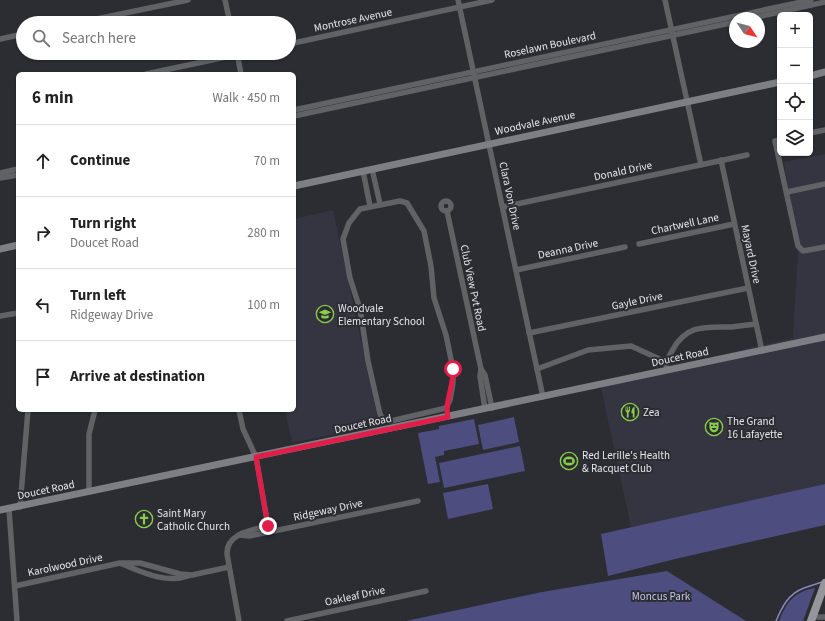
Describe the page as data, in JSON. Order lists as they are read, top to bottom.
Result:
{
  "streets": {
    "street": [
      "Montrose Avenue",
      "Roselawn Boulevard",
      "Woodvale Avenue",
      "Donald Drive",
      "Clara Von Drive",
      "Chartwell Lane",
      "Deanna Drive",
      "Mayard Drive",
      "Club View Pvt Road",
      "Gayle Drive",
      "Doucet Road",
      "Ridgeway Drive",
      "Karolwood Drive",
      "Oakleaf Drive"
    ]
  },
  "crossings": [
    ["Montrose Avenue", "Clara Von Drive"],
    ["Roselawn Boulevard", "Clara Von Drive"],
    ["Woodvale Avenue", "Clara Von Drive"],
    ["Donald Drive", "Clara Von Drive"],
    ["Donald Drive", "Mayard Drive"],
    ["Clara Von Drive", "Deanna Drive"],
    ["Clara Von Drive", "Gayle Drive"],
    ["Clara Von Drive", "Doucet Road"],
    ["Chartwell Lane", "Mayard Drive"],
    ["Mayard Drive", "Gayle Drive"],
    ["Mayard Drive", "Doucet Road"],
    ["Club View Pvt Road", "Doucet Road"],
    ["Ridgeway Drive", "Karolwood Drive"]
  ],
  "parks": ["Moncus Park"],
  "places": {
    "school or university": ["Woodvale Elementary School"],
    "restaurant": ["Zea"],
    "theatre": ["The Grand 16 Lafayette"],
    "sports": ["Red Lerille's Health & Racquet Club"],
    "church": ["Saint Mary Catholic Church"]
  },
  "north": "bottom right",
  "page": {
    "map_buttons": ["+", "−"],
    "search": "Search here",
    "heading": ["6 min", "Walk · 450 m"],
    "list": [
      ["Continue", "70 m"],
      ["Turn right", "Doucet Road", "280 m"],
      ["Turn left", "Ridgeway Drive", "100 m"],
      "Arrive at destination"
    ]
  }
}
